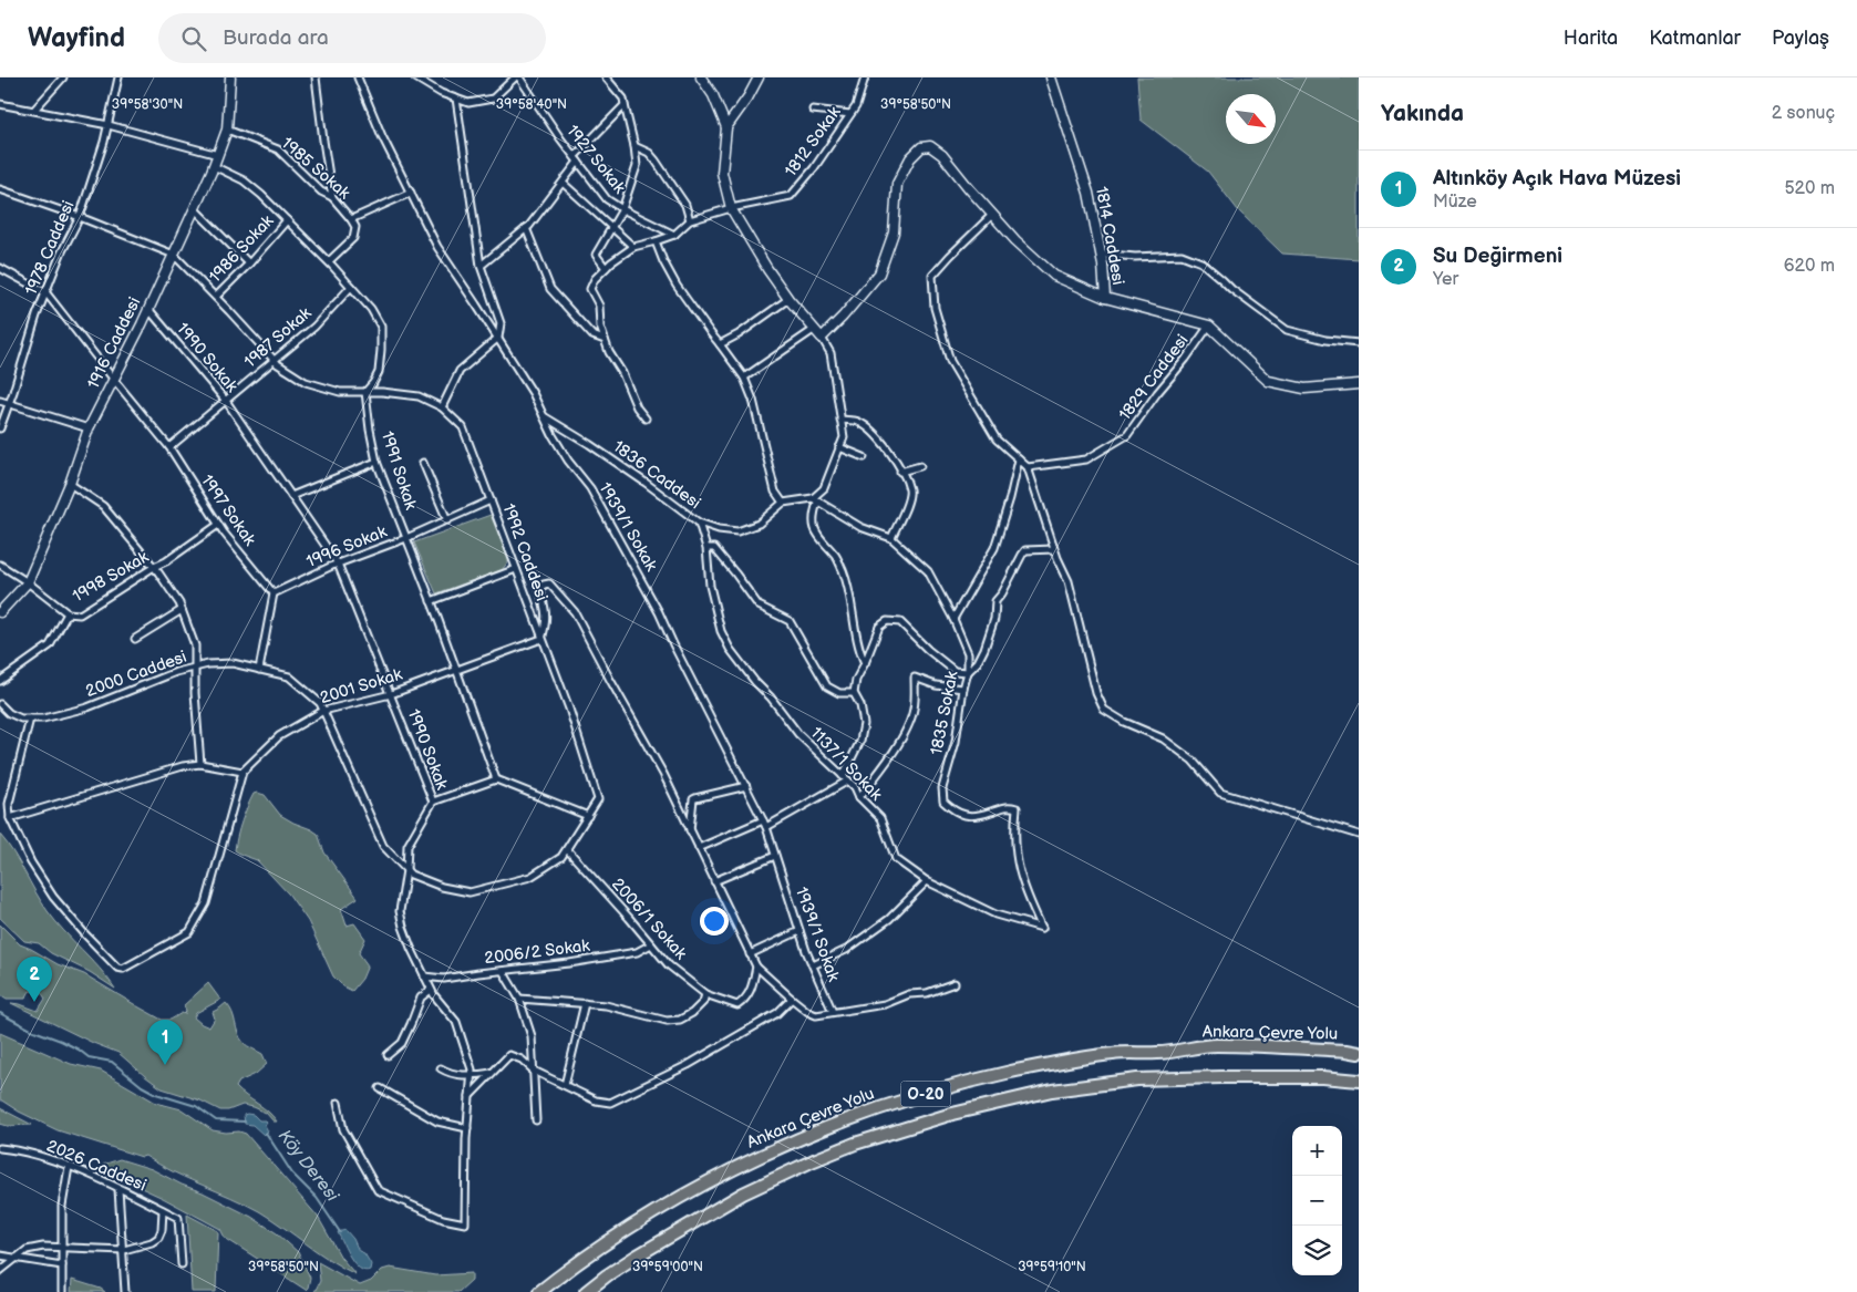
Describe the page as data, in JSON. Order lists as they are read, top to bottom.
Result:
{
  "streets": {
    "highway": ["Ankara Çevre Yolu", "O-20"],
    "street": [
      "1812 Sokak",
      "1927 Sokak",
      "1985 Sokak",
      "1814 Caddesi",
      "1978 Caddesi",
      "1986 Sokak",
      "1987 Sokak",
      "1916 Caddesi",
      "1990 Sokak",
      "1829 Caddesi",
      "1991 Sokak",
      "1836 Caddesi",
      "1997 Sokak",
      "1939/1 Sokak",
      "1996 Sokak",
      "1992 Caddesi",
      "1998 Sokak",
      "2000 Caddesi",
      "2001 Sokak",
      "1835 Sokak",
      "1137/1 Sokak",
      "2006/1 Sokak",
      "2006/2 Sokak",
      "2026 Caddesi"
    ]
  },
  "crossings": [
    ["1985 Sokak", "1916 Caddesi"],
    ["1814 Caddesi", "1829 Caddesi"],
    ["1978 Caddesi", "1997 Sokak"],
    ["1986 Sokak", "1992 Caddesi"],
    ["1987 Sokak", "1990 Sokak"],
    ["1987 Sokak", "1997 Sokak"],
    ["1987 Sokak", "1992 Caddesi"],
    ["1916 Caddesi", "1990 Sokak"],
    ["1916 Caddesi", "1997 Sokak"],
    ["1916 Caddesi", "1992 Caddesi"],
    ["1990 Sokak", "1996 Sokak"],
    ["1990 Sokak", "1992 Caddesi"],
    ["1990 Sokak", "2000 Caddesi"],
    ["1990 Sokak", "2001 Sokak"],
    ["1990 Sokak", "2006/2 Sokak"],
    ["1991 Sokak", "1996 Sokak"],
    ["1991 Sokak", "1992 Caddesi"],
    ["1991 Sokak", "2001 Sokak"],
    ["1836 Caddesi", "1939/1 Sokak"],
    ["1836 Caddesi", "1137/1 Sokak"],
    ["1997 Sokak", "1996 Sokak"],
    ["1997 Sokak", "1998 Sokak"],
    ["1996 Sokak", "1992 Caddesi"],
    ["1992 Caddesi", "2000 Caddesi"],
    ["1992 Caddesi", "2001 Sokak"],
    ["1992 Caddesi", "2006/1 Sokak"],
    ["2000 Caddesi", "2001 Sokak"],
    ["1835 Sokak", "1137/1 Sokak"],
    ["2006/1 Sokak", "2006/2 Sokak"]
  ],
  "water": ["Köy Deresi"],
  "north": "bottom right",
  "page": {
    "header": "Wayfind",
    "search": "Burada ara",
    "nav": ["Harita", "Katmanlar", "Paylaş"],
    "heading": ["Yakında", "2 sonuç"],
    "list": [
      {
        "mark": "1",
        "name": "Altınköy Açık Hava Müzesi",
        "note": "Müze",
        "value": "520 m"
      },
      {
        "mark": "2",
        "name": "Su Değirmeni",
        "note": "Yer",
        "value": "620 m"
      }
    ],
    "pins": ["2", "1"],
    "map_buttons": ["+", "−"]
  },
  "coordinates": [
    "39°58'30\"N",
    "39°58'40\"N",
    "39°58'50\"N",
    "39°59'00\"N",
    "39°59'10\"N"
  ]
}
